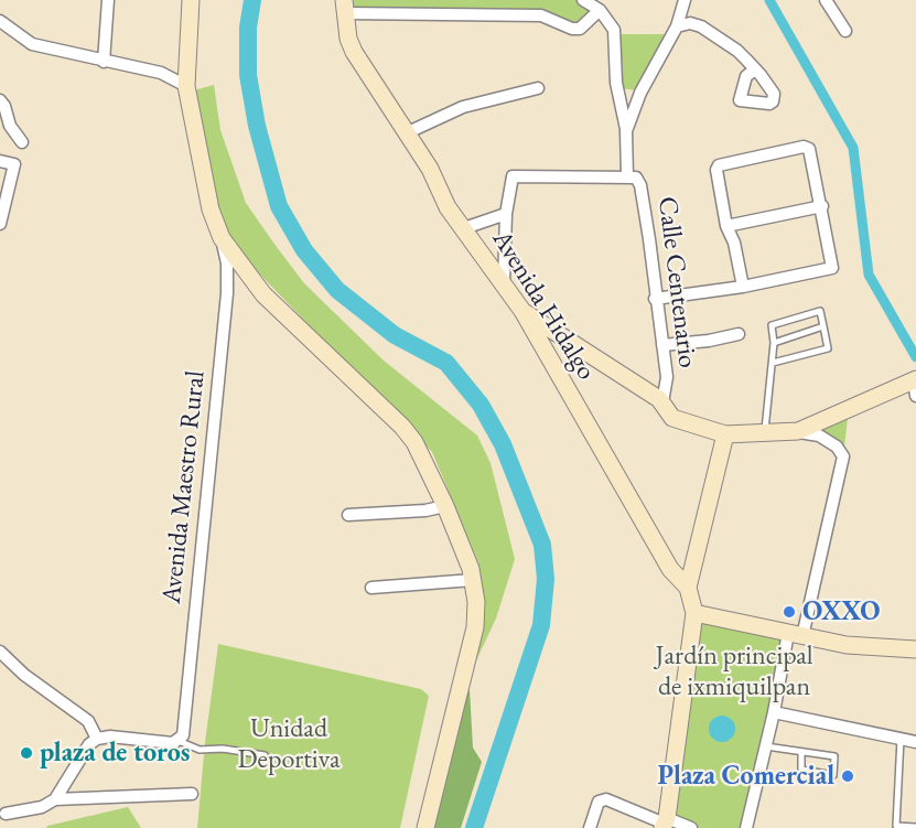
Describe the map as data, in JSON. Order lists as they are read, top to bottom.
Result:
{
  "streets": {
    "street": ["Calle Centenario", "Avenida Hidalgo", "Avenida Maestro Rural"]
  },
  "parks": ["Jardín principal de ixmiquilpan", "Unidad Deportiva"],
  "places": ["OXXO", "plaza de toros", "Plaza Comercial"]
}
